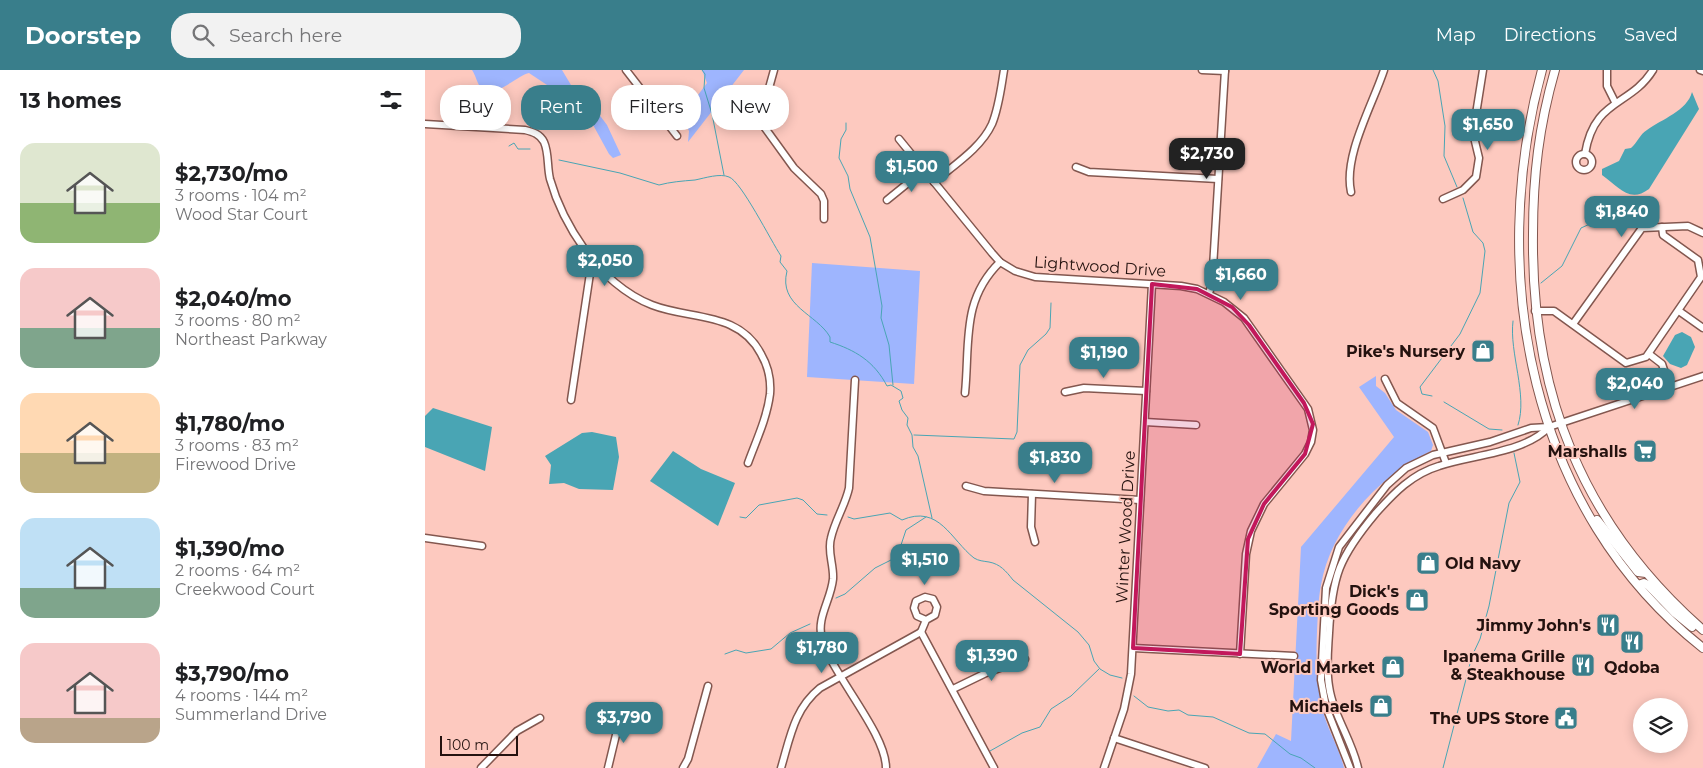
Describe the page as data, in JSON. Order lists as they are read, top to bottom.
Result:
{
  "streets": {
    "street": ["Lightwood Drive", "Winter Wood Drive"]
  },
  "crossings": [
    ["Lightwood Drive", "Winter Wood Drive"]
  ],
  "places": {
    "shop": [
      "Pike's Nursery",
      "Old Navy",
      "Dick's Sporting Goods",
      "World Market",
      "Michaels"
    ],
    "supermarket": ["Marshalls"],
    "restaurant": ["Jimmy John's", "Qdoba", "Ipanema Grille & Steakhouse"],
    "public building": ["The UPS Store"]
  },
  "scale_bar": "100 m",
  "page": {
    "header": "Doorstep",
    "search": "Search here",
    "nav": ["Map", "Directions", "Saved"],
    "heading": "13 homes",
    "chip": [
      "Buy",
      "Rent",
      "Filters",
      "New"
    ],
    "price": [
      "$1,650",
      "$2,730",
      "$1,500",
      "$1,840",
      "$2,050",
      "$1,660",
      "$1,190",
      "$2,040",
      "$1,830",
      "$1,510",
      "$1,780",
      "$1,390",
      "$3,790"
    ],
    "list": [
      {
        "name": "$2,730/mo",
        "note": "3 rooms · 104 m² · Wood Star Court"
      },
      {
        "name": "$2,040/mo",
        "note": "3 rooms · 80 m² · Northeast Parkway"
      },
      {
        "name": "$1,780/mo",
        "note": "3 rooms · 83 m² · Firewood Drive"
      },
      {
        "name": "$1,390/mo",
        "note": "2 rooms · 64 m² · Creekwood Court"
      },
      {
        "name": "$3,790/mo",
        "note": "4 rooms · 144 m² · Summerland Drive"
      }
    ],
    "scale": "100 m"
  }
}
